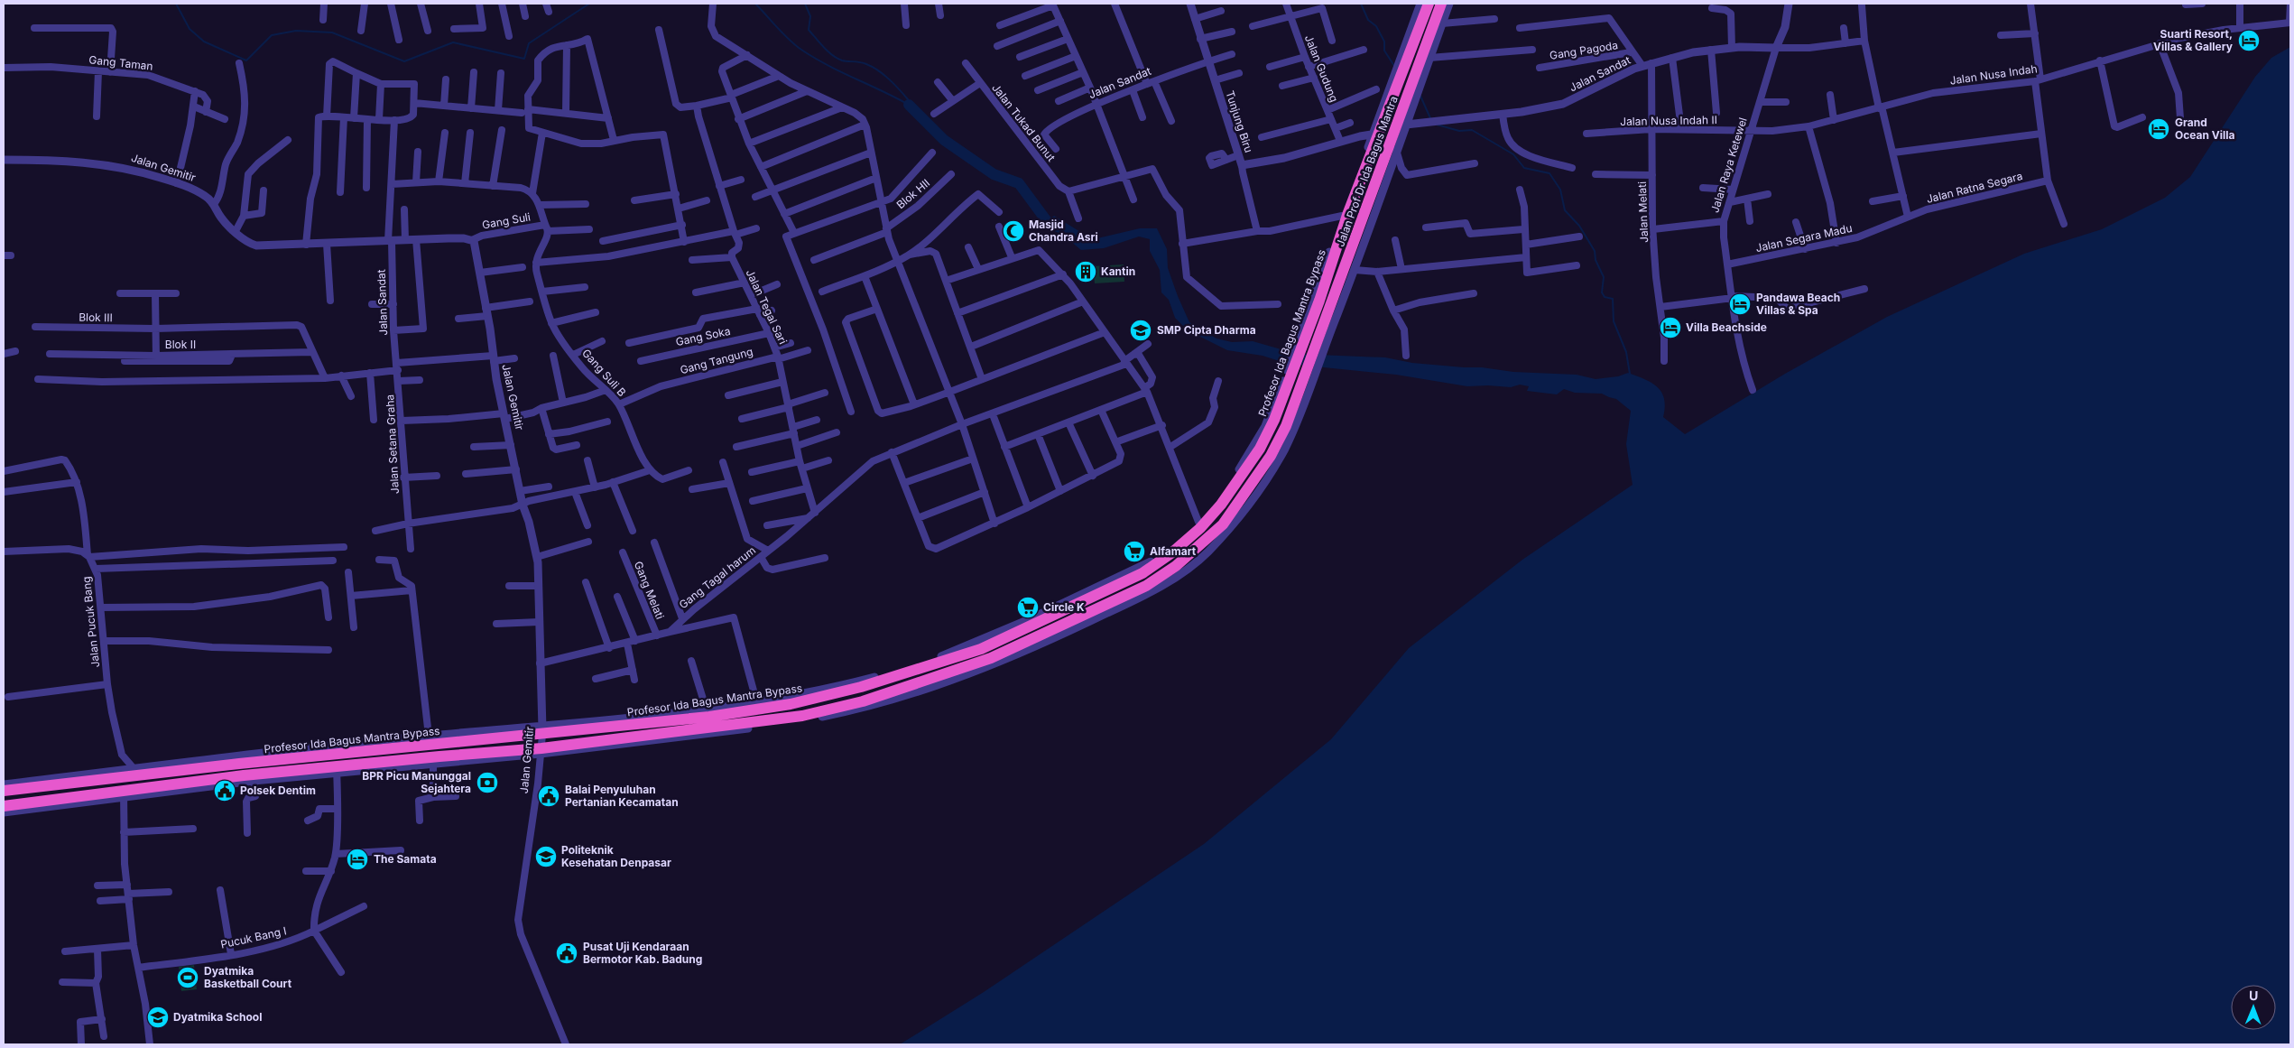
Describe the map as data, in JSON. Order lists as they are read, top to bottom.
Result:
{
  "streets": {
    "highway": ["Jalan Prof Dr Ida Bagus Mantra", "Profesor Ida Bagus Mantra Bypass"],
    "street": [
      "Gang Pagoda",
      "Gang Taman",
      "Jalan Gudung",
      "Jalan Sandat",
      "Jalan Nusa Indah",
      "Jalan Nusa Indah II",
      "Tunjung Biru",
      "Jalan Tukad Bunut",
      "Jalan Raya Ketewel",
      "Jalan Gemitir",
      "Jalan Ratna Segara",
      "Blok HII",
      "Jalan Melati",
      "Gang Suli",
      "Jalan Segara Madu",
      "Jalan Tegal Sari",
      "Blok III",
      "Gang Soka",
      "Blok II",
      "Gang Tangung",
      "Gang Suli B",
      "Jalan Setana Graha",
      "Gang Tagal harum",
      "Gang Melati",
      "Jalan Pucuk Bang",
      "Pucuk Bang I"
    ]
  },
  "crossings": [
    ["Jalan Gudung", "Tunjung Biru"],
    ["Jalan Sandat", "Tunjung Biru"],
    ["Jalan Sandat", "Jalan Raya Ketewel"],
    ["Jalan Sandat", "Jalan Gemitir"],
    ["Jalan Sandat", "Jalan Melati"],
    ["Jalan Sandat", "Jalan Setana Graha"],
    ["Jalan Nusa Indah", "Jalan Nusa Indah II"],
    ["Jalan Nusa Indah", "Jalan Raya Ketewel"],
    ["Jalan Nusa Indah II", "Jalan Raya Ketewel"],
    ["Jalan Nusa Indah II", "Jalan Melati"],
    ["Tunjung Biru", "Jalan Prof Dr Ida Bagus Mantra"],
    ["Tunjung Biru", "Profesor Ida Bagus Mantra Bypass"],
    ["Jalan Raya Ketewel", "Jalan Segara Madu"],
    ["Jalan Gemitir", "Gang Suli"],
    ["Jalan Gemitir", "Profesor Ida Bagus Mantra Bypass"],
    ["Jalan Gemitir", "Gang Tagal harum"],
    ["Jalan Prof Dr Ida Bagus Mantra", "Profesor Ida Bagus Mantra Bypass"],
    ["Jalan Ratna Segara", "Jalan Segara Madu"],
    ["Jalan Tegal Sari", "Gang Soka"],
    ["Jalan Tegal Sari", "Gang Tangung"],
    ["Jalan Tegal Sari", "Gang Tagal harum"],
    ["Blok III", "Blok II"],
    ["Gang Tangung", "Gang Suli B"],
    ["Gang Tagal harum", "Gang Melati"]
  ],
  "places": {
    "hotel": [
      "Suarti Resort, Villas & Gallery",
      "Grand Ocean Villa",
      "Pandawa Beach Villas & Spa",
      "Villa Beachside",
      "The Samata"
    ],
    "mosque": ["Masjid Chandra Asri"],
    "building": ["Kantin"],
    "school or university": ["SMP Cipta Dharma", "Politeknik Kesehatan Denpasar", "Dyatmika School"],
    "supermarket": ["Alfamart", "Circle K"],
    "bank": ["BPR Picu Manunggal Sejahtera"],
    "public building": ["Polsek Dentim", "Balai Penyuluhan Pertanian Kecamatan", "Pusat Uji Kendaraan Bermotor Kab. Badung"],
    "sports": ["Dyatmika Basketball Court"]
  },
  "north": "top"
}
